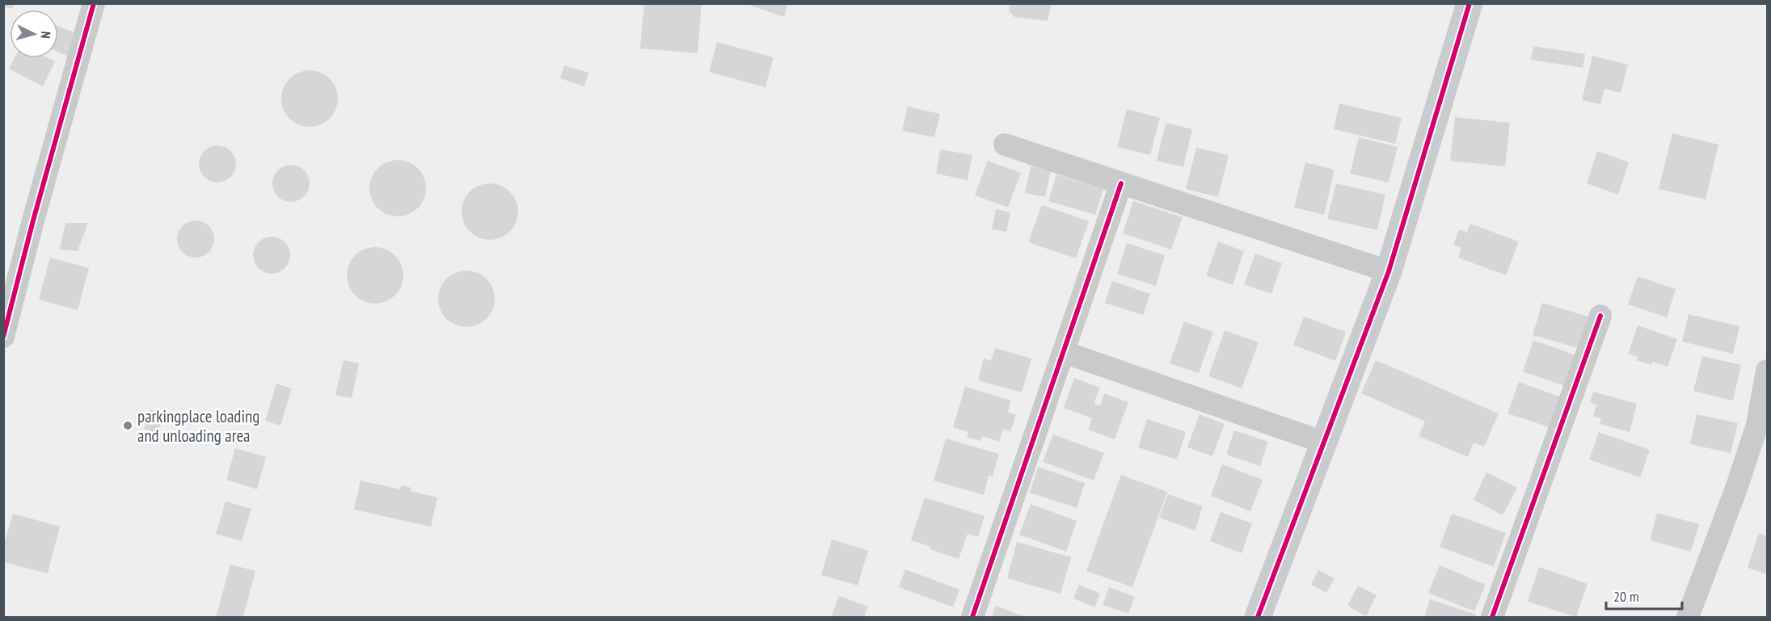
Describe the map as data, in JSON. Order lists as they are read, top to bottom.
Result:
{
  "places": ["parkingplace loading and unloading area"],
  "scale_bar": "20 m",
  "north": "right"
}
